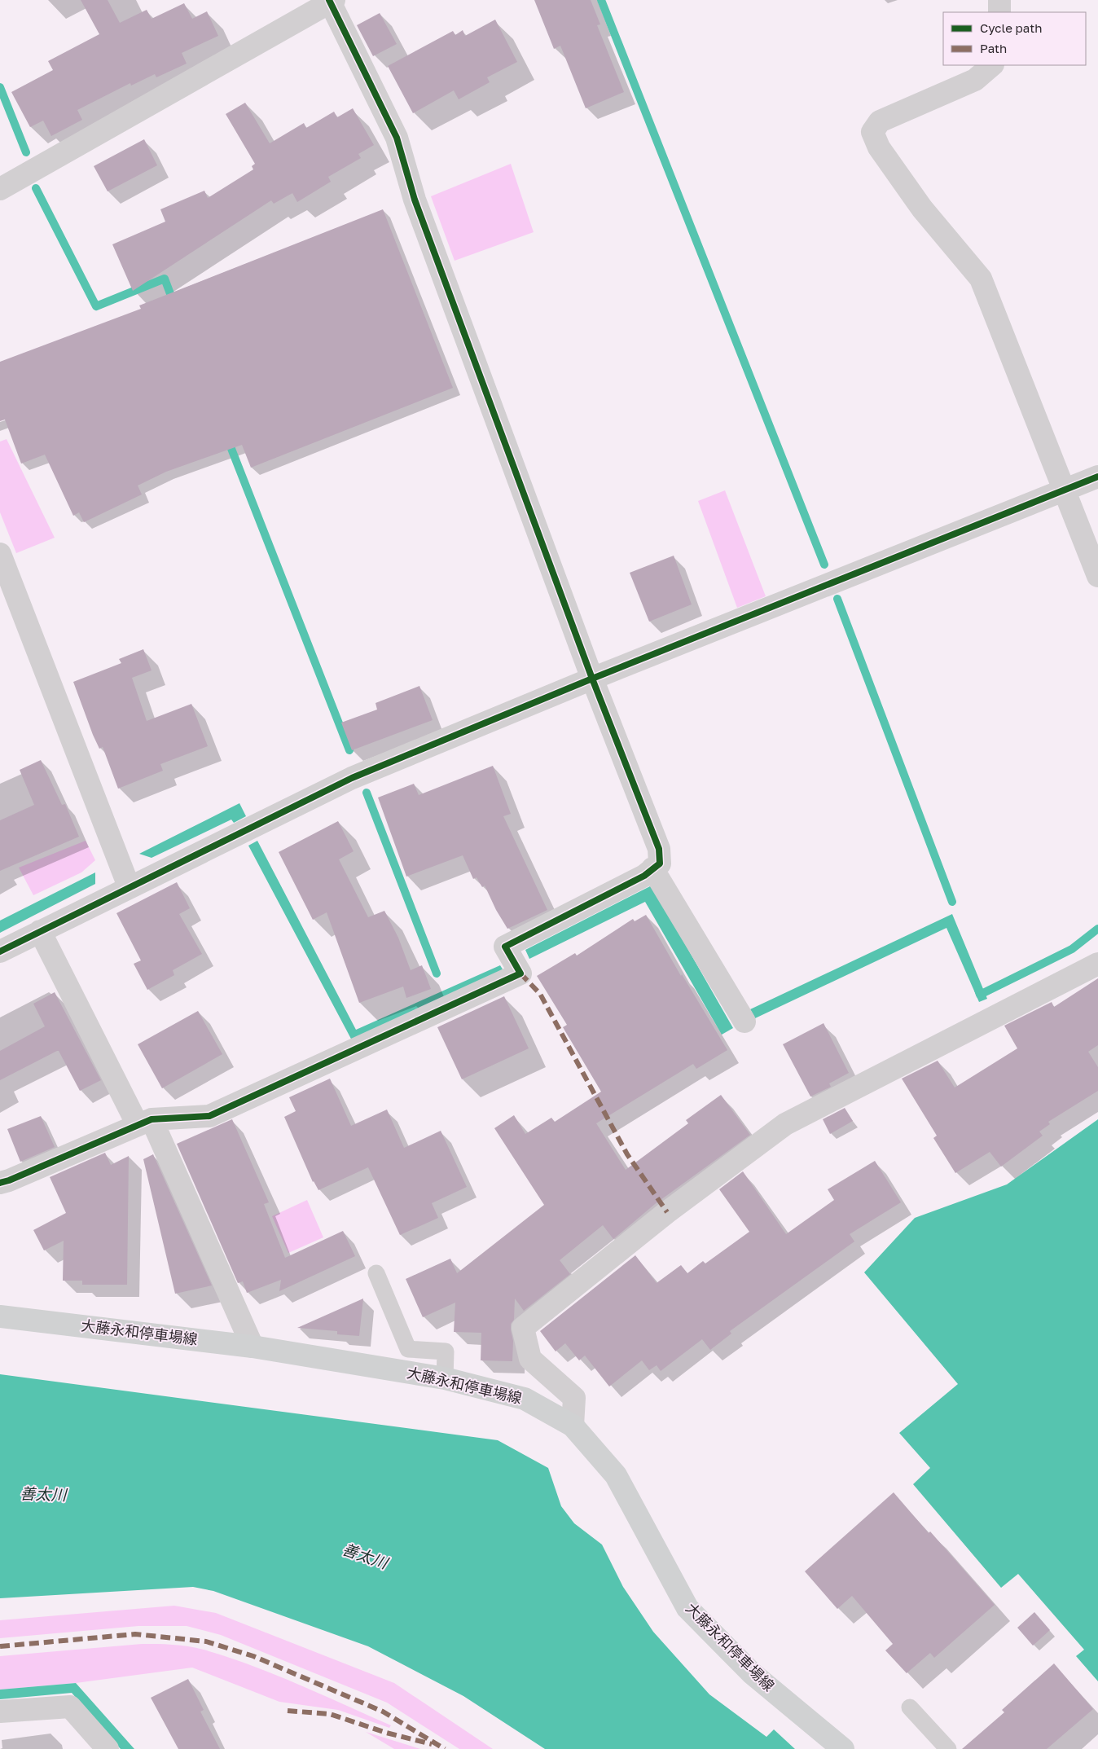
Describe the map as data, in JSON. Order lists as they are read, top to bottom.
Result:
{
  "streets": {
    "main road": ["大藤永和停車場線"]
  },
  "water": ["善太川"],
  "legend": ["Cycle path", "Path"]
}
